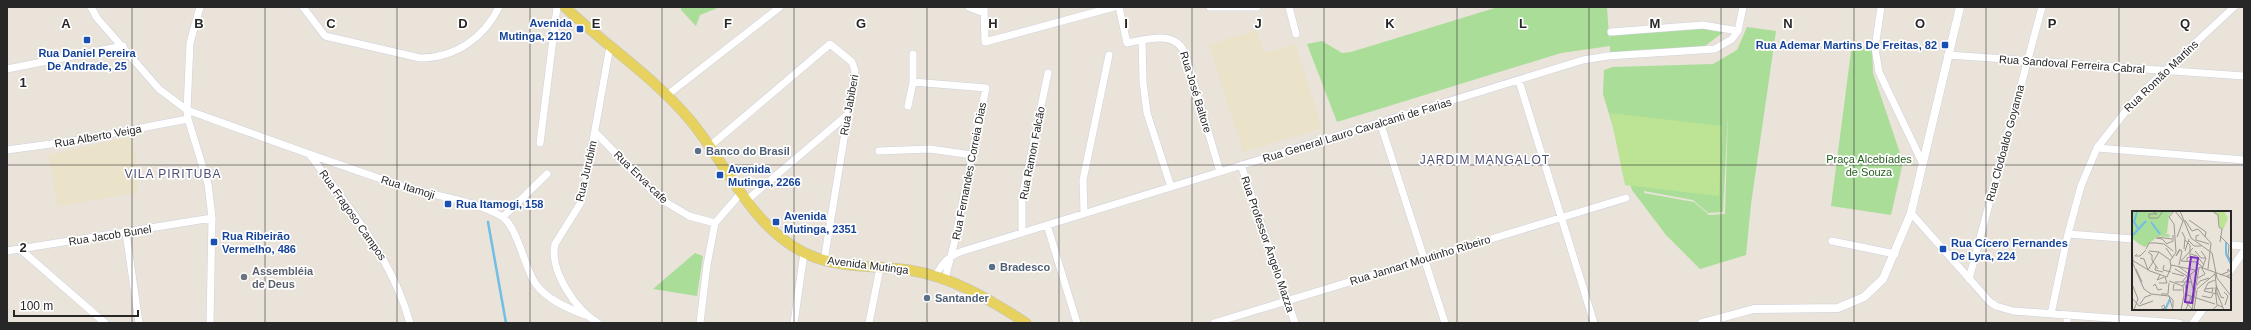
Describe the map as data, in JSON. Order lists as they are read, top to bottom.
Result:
{
  "streets": {
    "main road": ["Avenida Mutinga"],
    "street": [
      "Rua Sandoval Ferreira Cabral",
      "Rua Romão Martins",
      "Rua José Baltore",
      "Rua Jabiberi",
      "Rua General Lauro Cavalcanti de Farias",
      "Rua Alberto Veiga",
      "Rua Clodoaldo Goyanna",
      "Rua Ramon Falcão",
      "Rua Jurubim",
      "Rua Fernandes Correia Dias",
      "Rua Erva-cafe",
      "Rua Itamoji",
      "Rua Fragoso Campos",
      "Rua Jacob Bunel",
      "Rua Professor Ângelo Mazza",
      "Rua Jannart Moutinho Ribeiro"
    ]
  },
  "crossings": [
    ["Rua Sandoval Ferreira Cabral", "Rua Romão Martins"],
    ["Rua Sandoval Ferreira Cabral", "Rua Clodoaldo Goyanna"],
    ["Rua José Baltore", "Rua General Lauro Cavalcanti de Farias"],
    ["Rua Jabiberi", "Avenida Mutinga"],
    ["Rua General Lauro Cavalcanti de Farias", "Rua Ramon Falcão"],
    ["Rua General Lauro Cavalcanti de Farias", "Rua Fernandes Correia Dias"],
    ["Rua General Lauro Cavalcanti de Farias", "Rua Professor Ângelo Mazza"],
    ["Rua Jurubim", "Rua Erva-cafe"],
    ["Rua Jurubim", "Avenida Mutinga"],
    ["Rua Fernandes Correia Dias", "Avenida Mutinga"],
    ["Rua Itamoji", "Rua Fragoso Campos"],
    ["Rua Professor Ângelo Mazza", "Rua Jannart Moutinho Ribeiro"]
  ],
  "districts": ["JARDIM MANGALOT", "VILA PIRITUBA"],
  "parks": ["Praça Alcebíades de Souza"],
  "places": {
    "transit": [
      "Avenida Mutinga, 2120",
      "Rua Daniel Pereira De Andrade, 25",
      "Rua Ademar Martins De Freitas, 82",
      "Avenida Mutinga, 2266",
      "Rua Itamogi, 158",
      "Avenida Mutinga, 2351",
      "Rua Ribeirão Vermelho, 486",
      "Rua Cícero Fernandes De Lyra, 224"
    ],
    "other": [
      "Banco do Brasil",
      "Bradesco",
      "Assembléia de Deus",
      "Santander"
    ]
  },
  "scale_bar": "100 m",
  "grid": {
    "columns": [
      "A",
      "B",
      "C",
      "D",
      "E",
      "F",
      "G",
      "H",
      "I",
      "J",
      "K",
      "L",
      "M",
      "N",
      "O",
      "P",
      "Q"
    ],
    "rows": ["1", "2"]
  }
}
